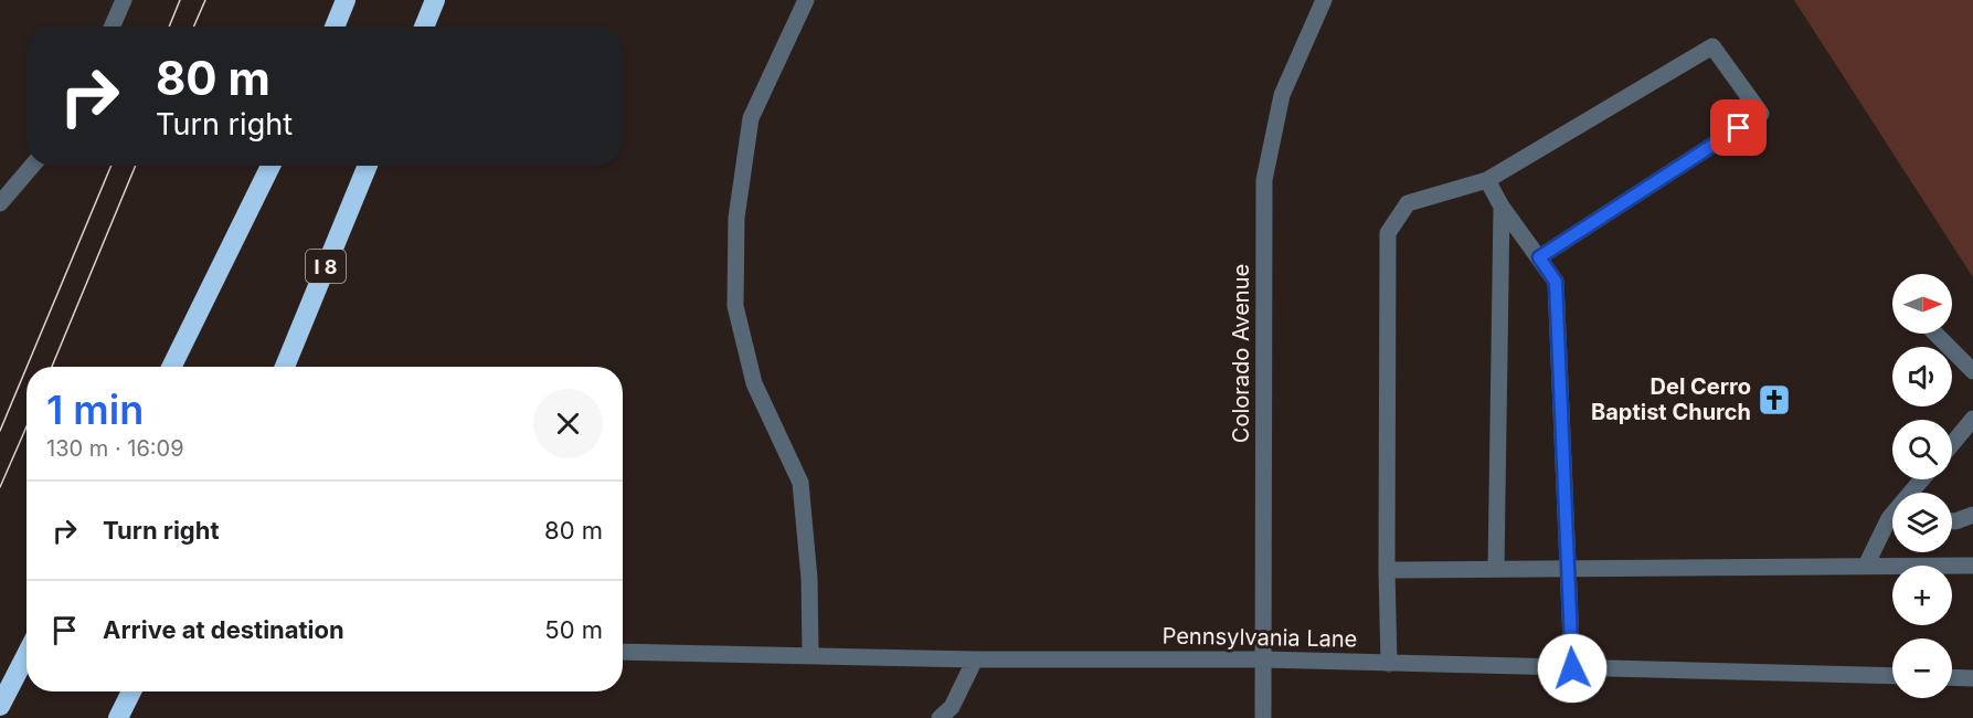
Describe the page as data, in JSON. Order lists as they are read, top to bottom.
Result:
{
  "streets": {
    "highway": ["I 8"],
    "street": ["Colorado Avenue", "Pennsylvania Lane"]
  },
  "crossings": [
    ["Colorado Avenue", "Pennsylvania Lane"]
  ],
  "places": {
    "church": ["Del Cerro Baptist Church"]
  },
  "north": "right",
  "page": {
    "turn": ["80 m", "Turn right"],
    "map_buttons": ["+", "−"],
    "heading": ["1 min", "130 m · 16:09"],
    "list": [
      {
        "name": "Turn right",
        "value": "80 m"
      },
      {
        "name": "Arrive at destination",
        "value": "50 m"
      }
    ]
  }
}
